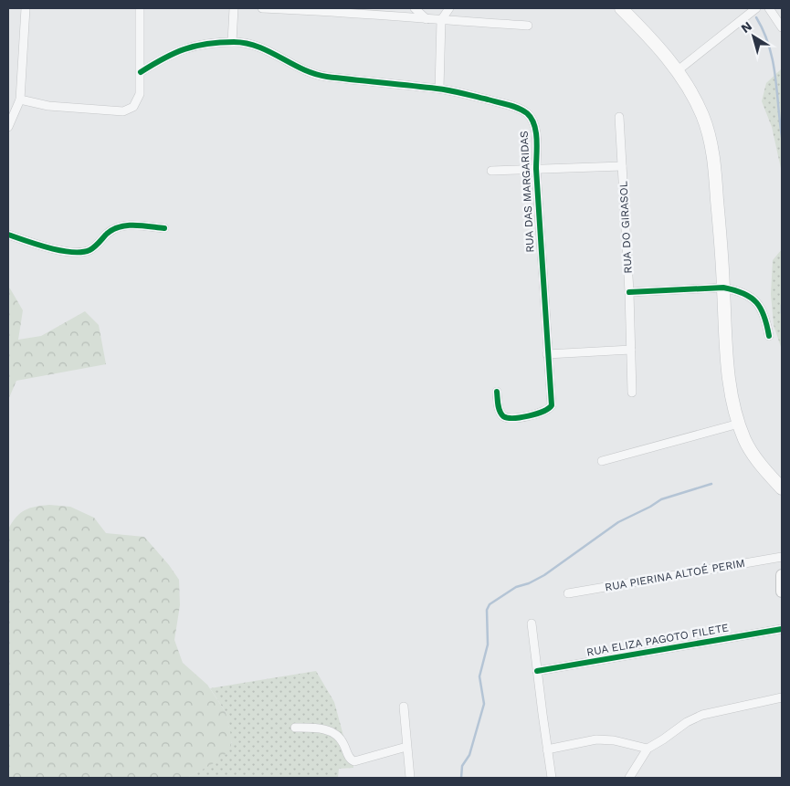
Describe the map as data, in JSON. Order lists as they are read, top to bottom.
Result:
{
  "streets": {
    "street": [
      "RUA DAS MARGARIDAS",
      "RUA DO GIRASOL",
      "RUA PIERINA ALTOÉ PERIM",
      "RUA ELIZA PAGOTO FILETE"
    ]
  },
  "north": "top left"
}
